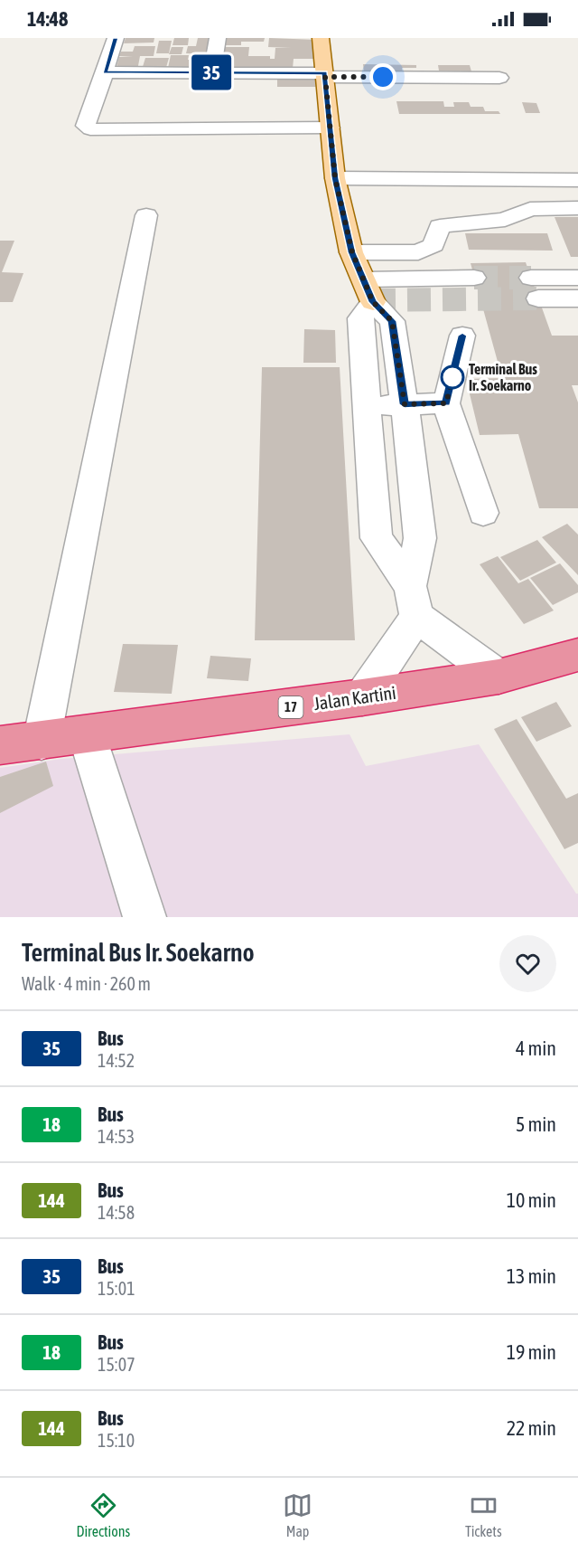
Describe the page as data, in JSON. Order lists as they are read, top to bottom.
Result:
{
  "streets": {
    "highway": ["Jalan Kartini", "17"]
  },
  "places": ["Terminal Bus Ir. Soekarno"],
  "lines": ["bus line 35"],
  "page": {
    "status": "14:48",
    "on_map": "35",
    "heading": ["Terminal Bus Ir. Soekarno", "Walk · 4 min · 260 m"],
    "list": [
      {
        "mark": "35",
        "name": "Bus",
        "note": "14:52",
        "value": "4 min"
      },
      {
        "mark": "18",
        "name": "Bus",
        "note": "14:53",
        "value": "5 min"
      },
      {
        "mark": "144",
        "name": "Bus",
        "note": "14:58",
        "value": "10 min"
      },
      {
        "mark": "35",
        "name": "Bus",
        "note": "15:01",
        "value": "13 min"
      },
      {
        "mark": "18",
        "name": "Bus",
        "note": "15:07",
        "value": "19 min"
      },
      {
        "mark": "144",
        "name": "Bus",
        "note": "15:10",
        "value": "22 min"
      }
    ],
    "tabs": ["Directions", "Map", "Tickets"]
  }
}
